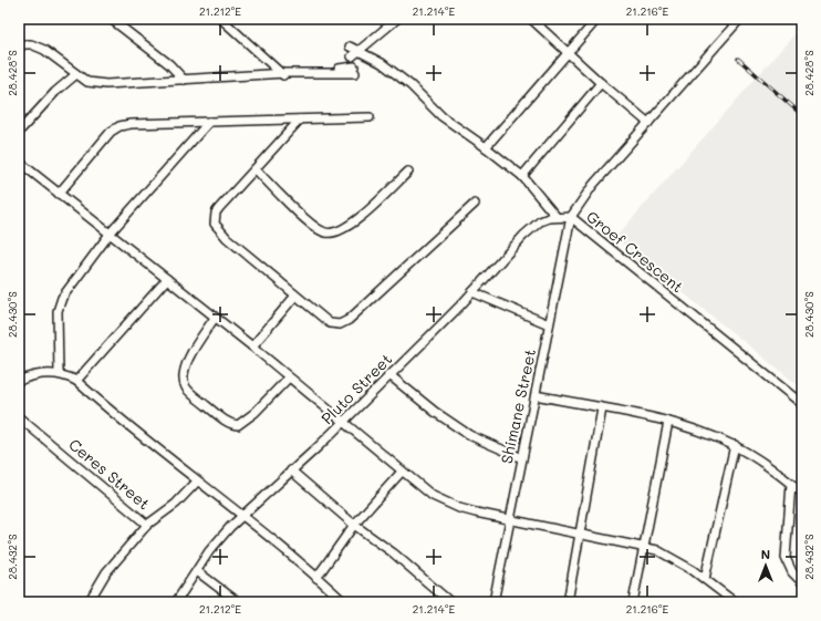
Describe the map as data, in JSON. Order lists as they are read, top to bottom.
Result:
{
  "streets": {
    "street": [
      "Groef Crescent",
      "Pluto Street",
      "Shimane Street",
      "Ceres Street"
    ]
  },
  "crossings": [
    ["Groef Crescent", "Pluto Street"],
    ["Groef Crescent", "Shimane Street"],
    ["Pluto Street", "Shimane Street"]
  ],
  "north": "top",
  "coordinates": [
    "21.212°E",
    "21.214°E",
    "21.216°E",
    "28.428°S",
    "28.430°S",
    "28.432°S"
  ]
}
